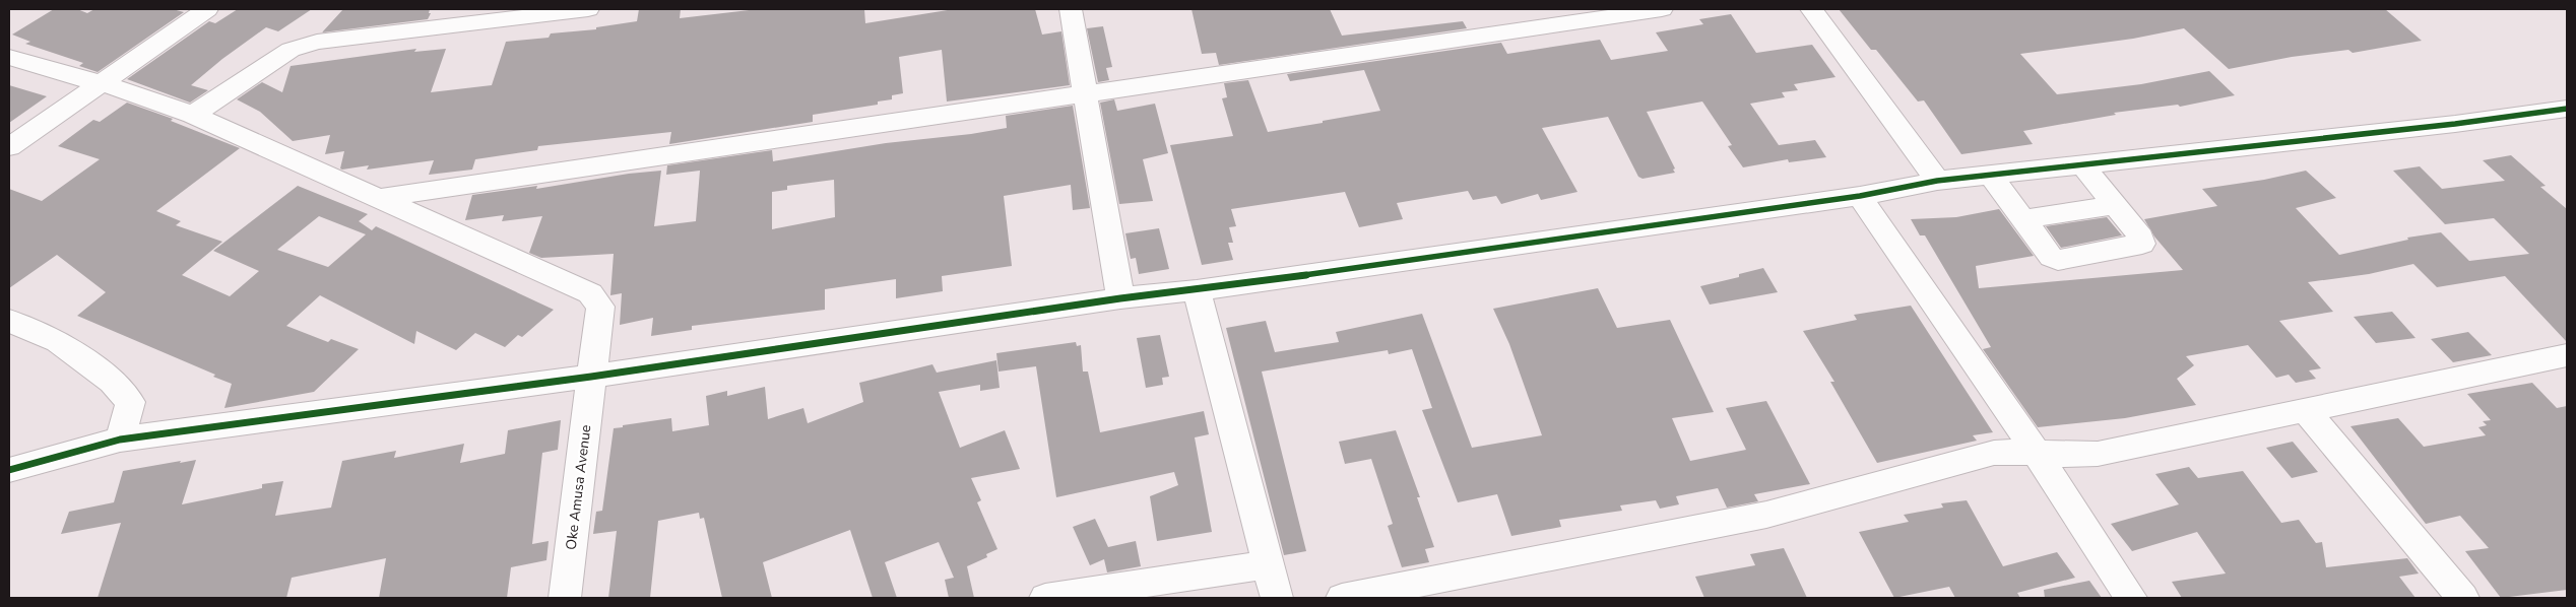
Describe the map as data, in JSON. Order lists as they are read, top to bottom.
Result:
{
  "streets": {
    "street": ["Oke Amusa Avenue"]
  }
}
